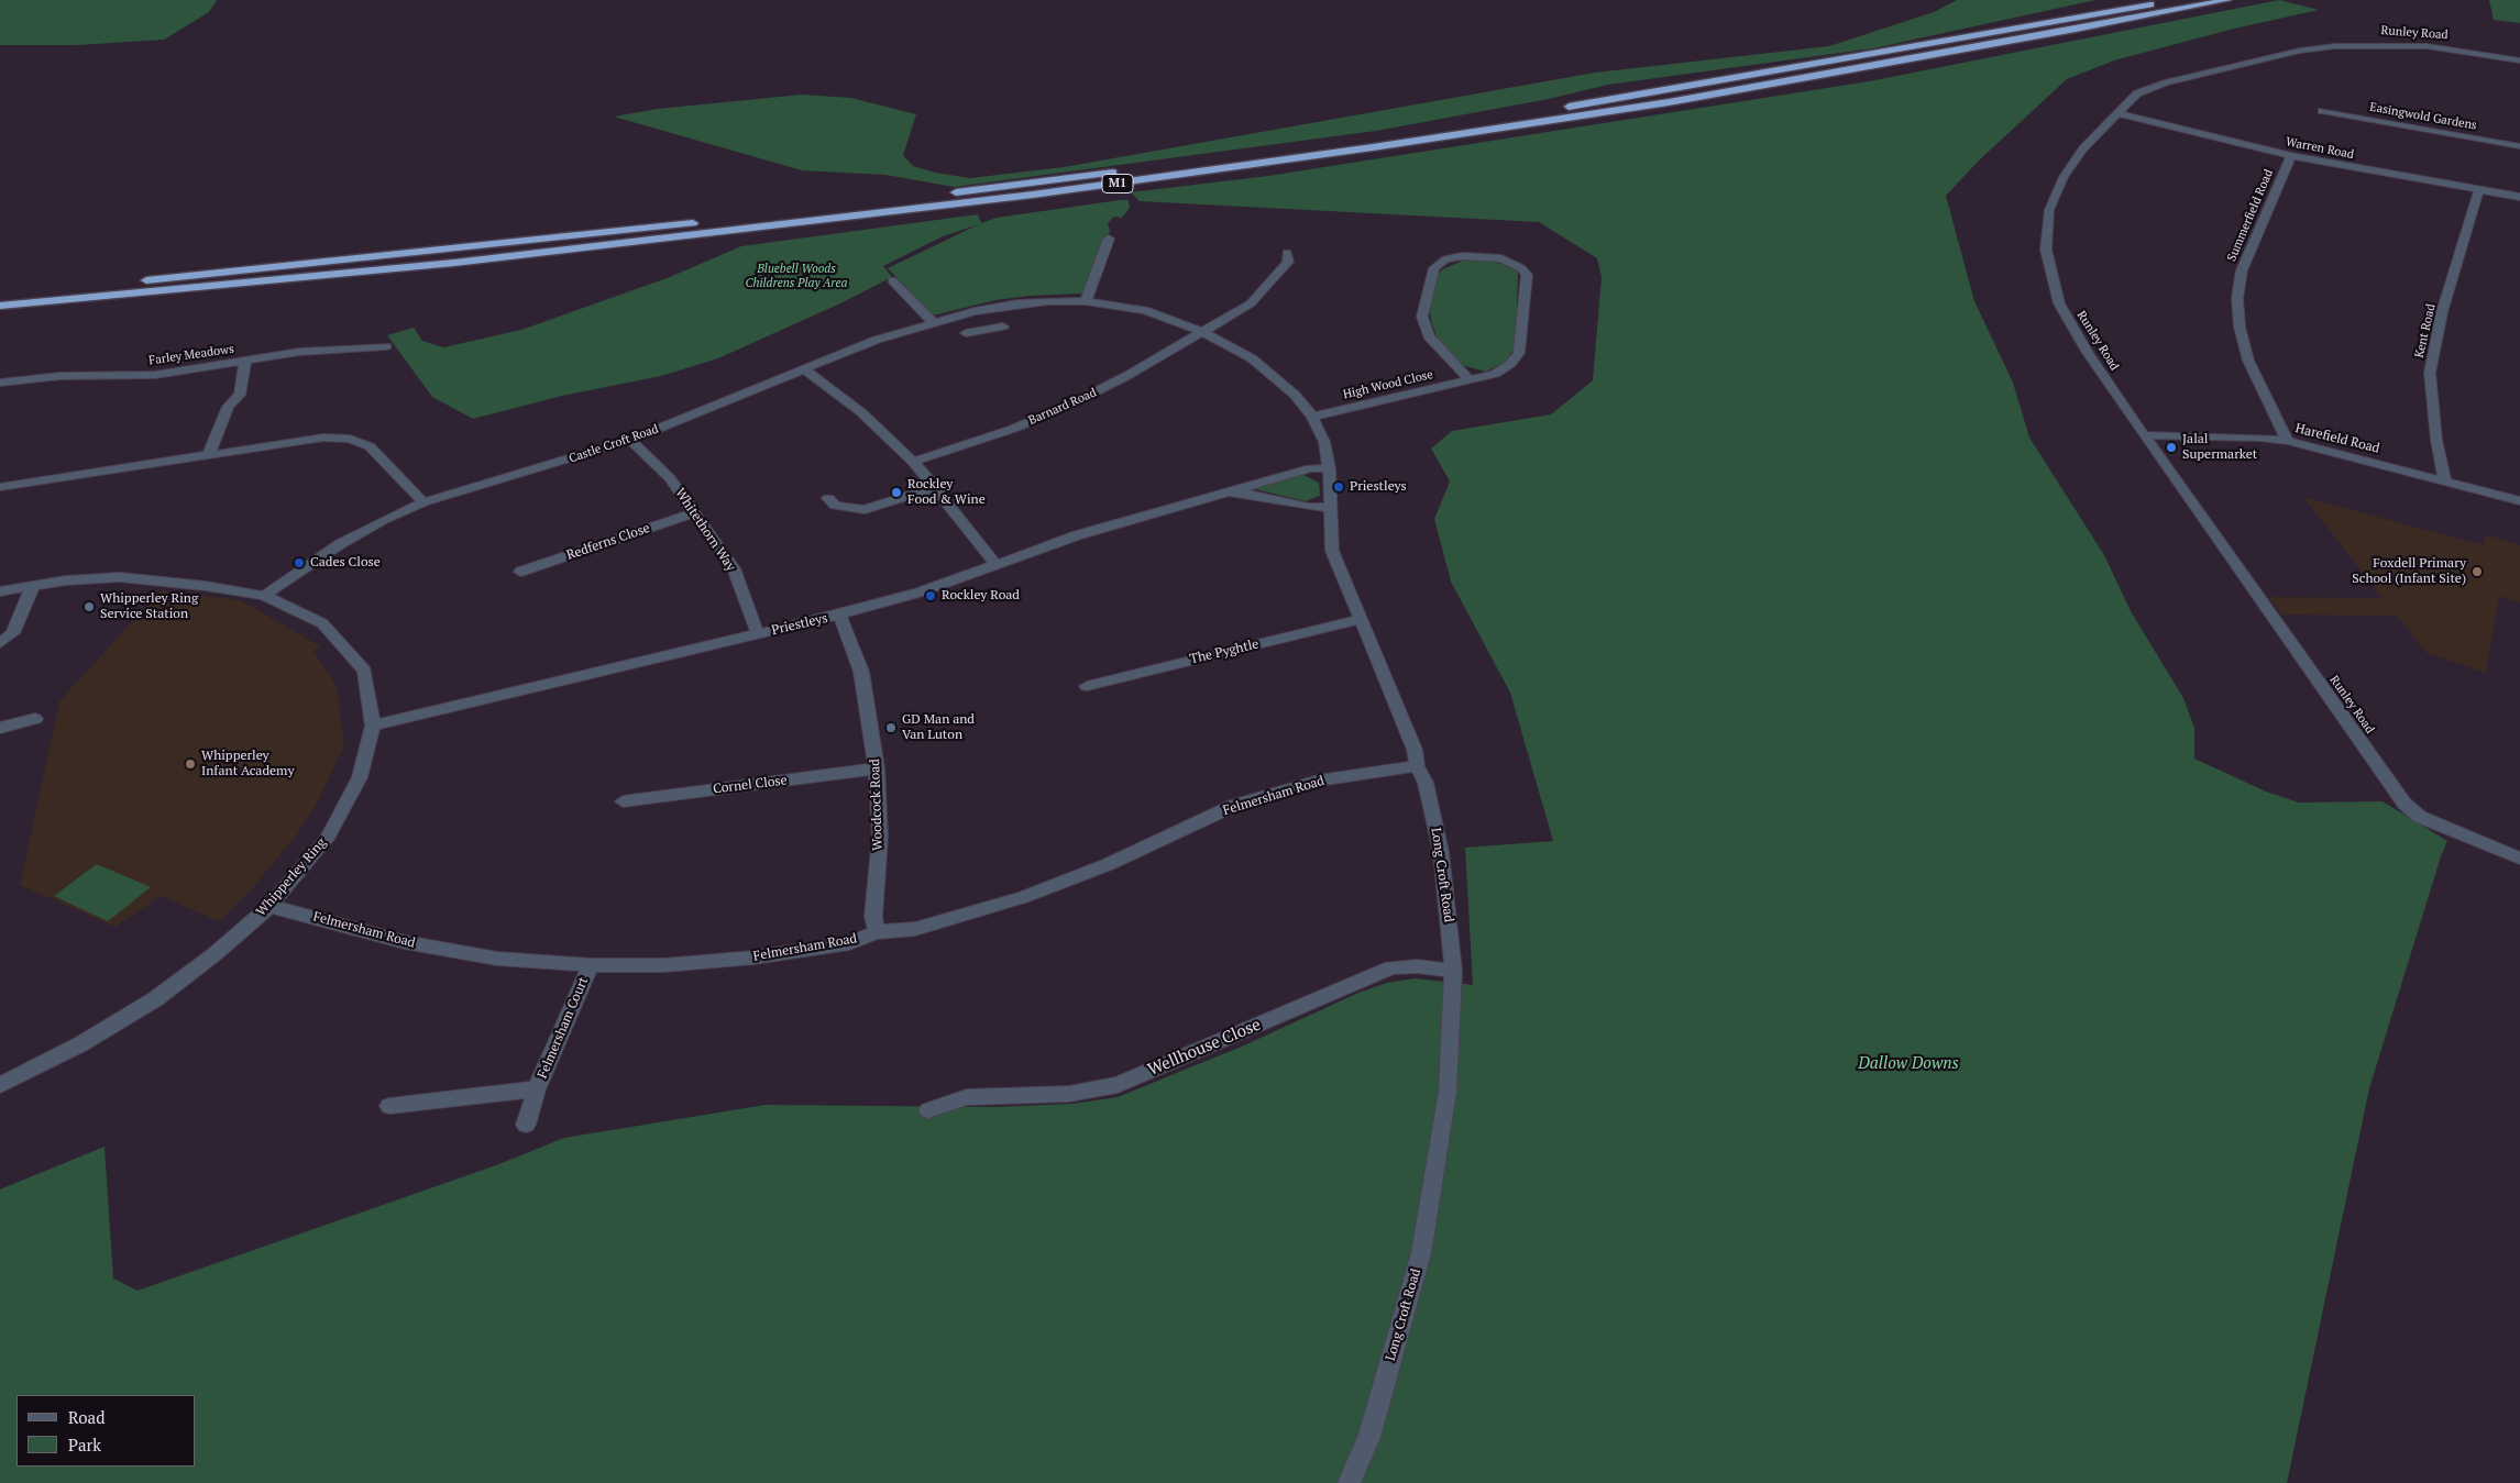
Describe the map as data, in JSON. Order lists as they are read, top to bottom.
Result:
{
  "streets": {
    "highway": ["M1"],
    "street": [
      "Runley Road",
      "Easingwold Gardens",
      "Warren Road",
      "Summerfield Road",
      "Kent Road",
      "Farley Meadows",
      "High Wood Close",
      "Barnard Road",
      "Harefield Road",
      "Castle Croft Road",
      "Whitethorn Way",
      "Redferns Close",
      "Priestleys",
      "The Pyghtle",
      "Cornel Close",
      "Felmersham Road",
      "Woodcock Road",
      "Long Croft Road",
      "Whipperley Ring",
      "Felmersham Court",
      "Wellhouse Close"
    ]
  },
  "crossings": [
    ["Runley Road", "Warren Road"],
    ["Runley Road", "Harefield Road"],
    ["Warren Road", "Summerfield Road"],
    ["Warren Road", "Kent Road"],
    ["Summerfield Road", "Harefield Road"],
    ["Kent Road", "Harefield Road"],
    ["High Wood Close", "Long Croft Road"],
    ["Barnard Road", "Castle Croft Road"],
    ["Barnard Road", "Long Croft Road"],
    ["Castle Croft Road", "Whitethorn Way"],
    ["Castle Croft Road", "Long Croft Road"],
    ["Castle Croft Road", "Whipperley Ring"],
    ["Whitethorn Way", "Redferns Close"],
    ["Whitethorn Way", "Priestleys"],
    ["Priestleys", "Woodcock Road"],
    ["Priestleys", "Long Croft Road"],
    ["Priestleys", "Whipperley Ring"],
    ["The Pyghtle", "Long Croft Road"],
    ["Cornel Close", "Woodcock Road"],
    ["Felmersham Road", "Woodcock Road"],
    ["Felmersham Road", "Long Croft Road"],
    ["Felmersham Road", "Whipperley Ring"],
    ["Felmersham Road", "Felmersham Court"],
    ["Long Croft Road", "Wellhouse Close"]
  ],
  "parks": ["Bluebell Woods Childrens Play Area", "Dallow Downs"],
  "places": [
    "Jalal Supermarket",
    "Priestleys",
    "Rockley Food & Wine",
    "Cades Close",
    "Foxdell Primary School (Infant Site)",
    "Rockley Road",
    "Whipperley Ring Service Station",
    "GD Man and Van Luton",
    "Whipperley Infant Academy"
  ],
  "legend": ["Road", "Park"]
}
